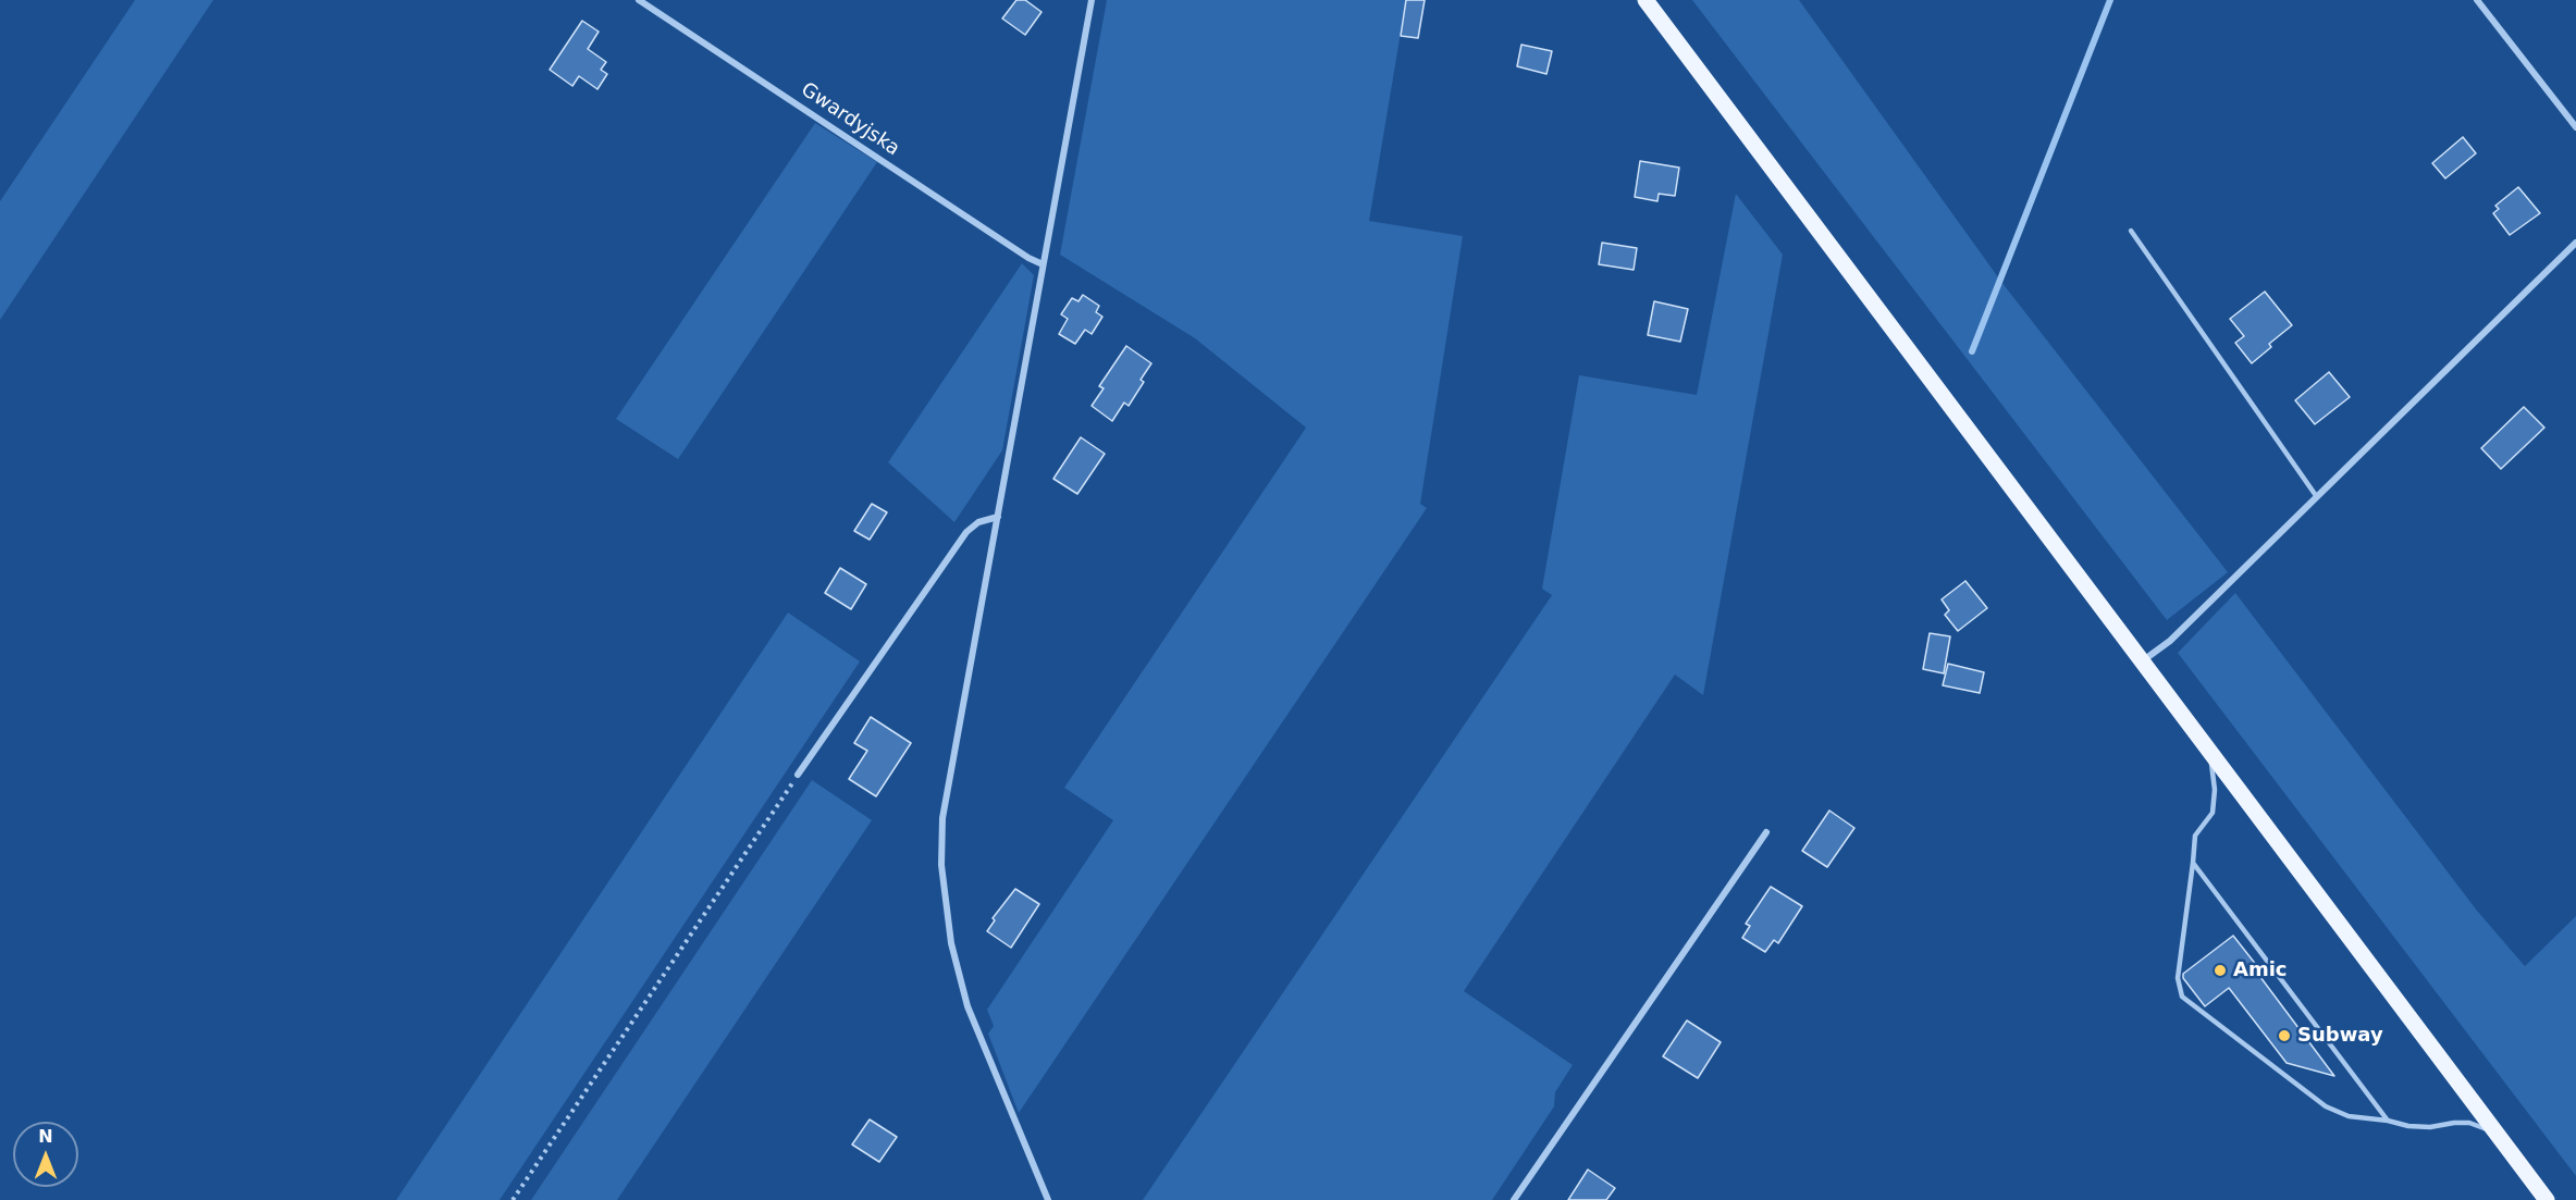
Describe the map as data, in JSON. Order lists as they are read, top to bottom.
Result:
{
  "streets": {
    "street": ["Gwardyjska"]
  },
  "places": ["Amic", "Subway"],
  "north": "top"
}
